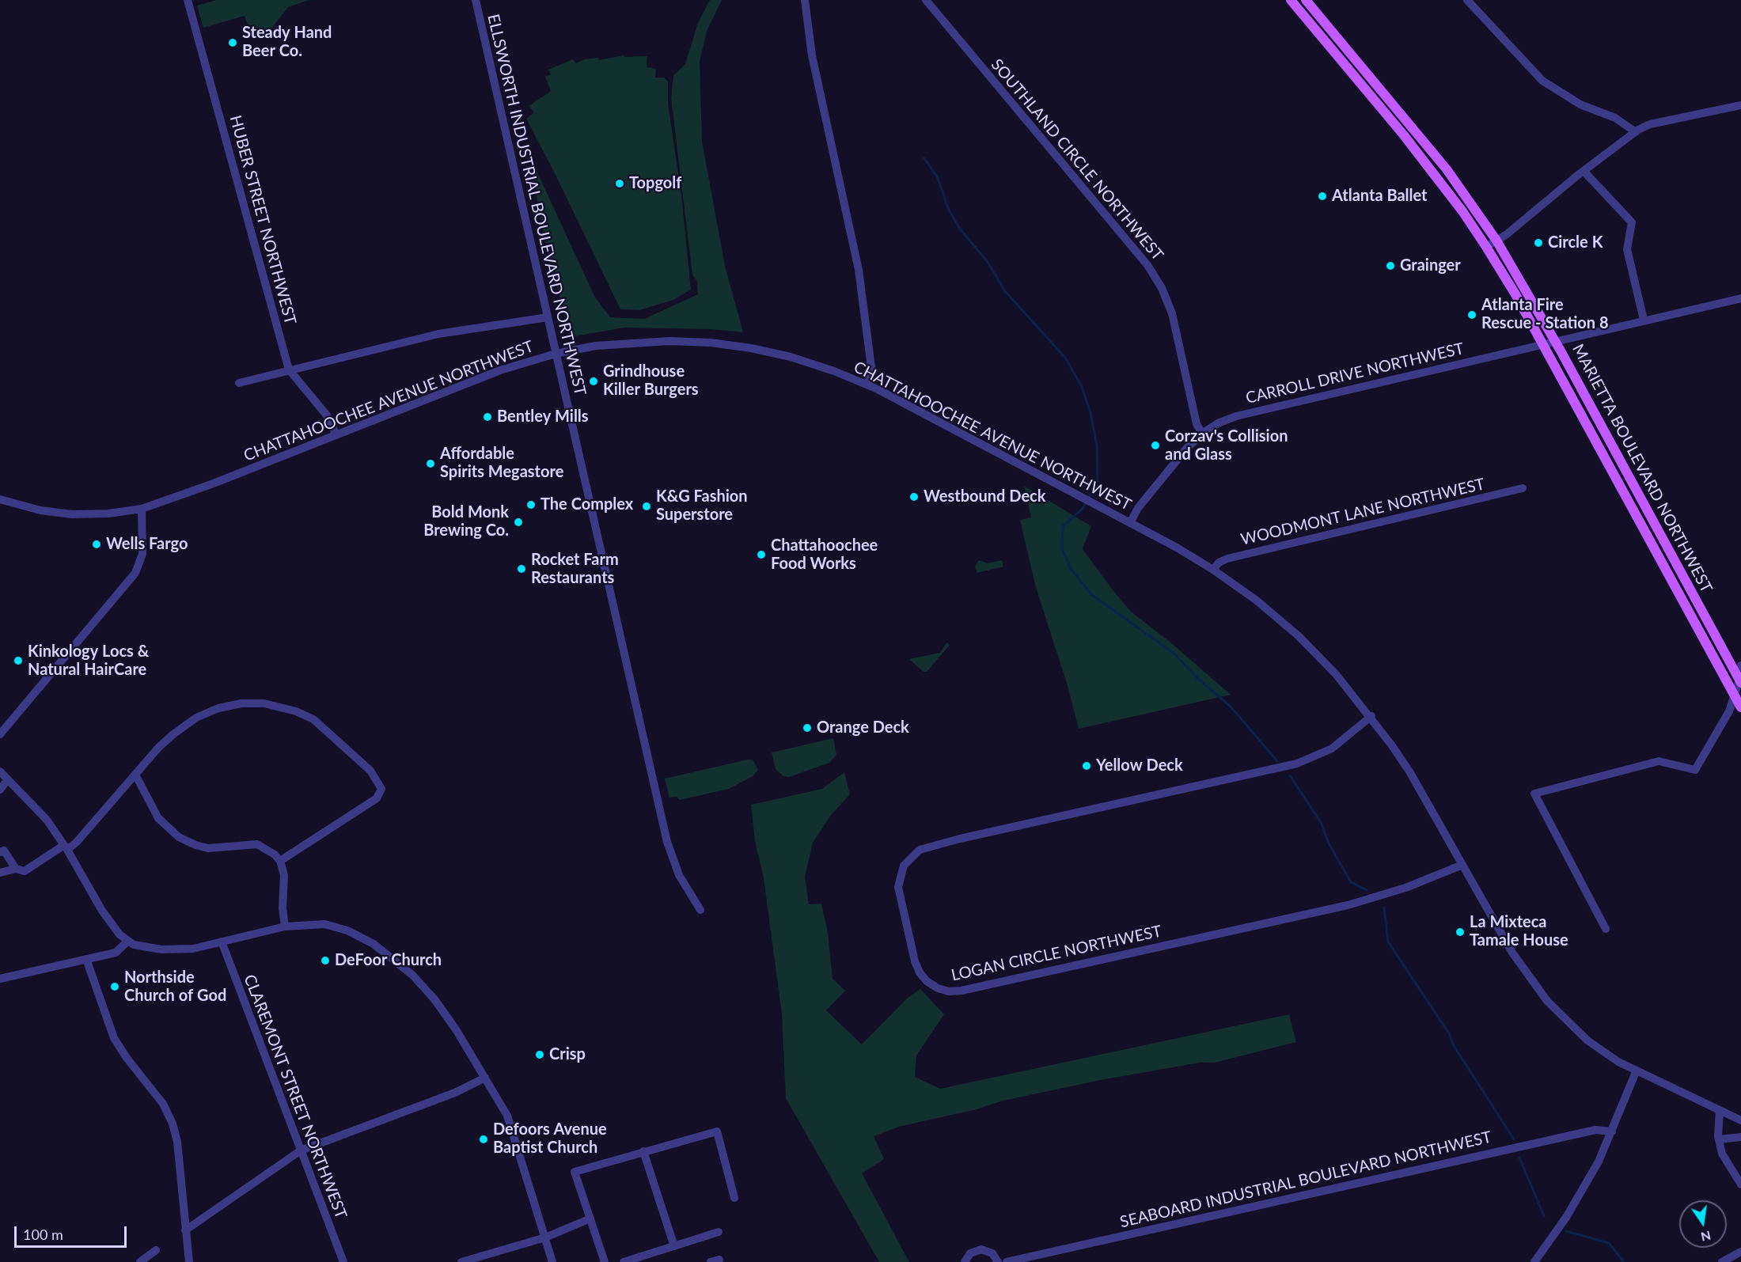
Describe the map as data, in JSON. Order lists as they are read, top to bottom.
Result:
{
  "streets": {
    "main road": ["MARIETTA BOULEVARD NORTHWEST"],
    "street": [
      "SOUTHLAND CIRCLE NORTHWEST",
      "ELLSWORTH INDUSTRIAL BOULEVARD NORTHWEST",
      "HUBER STREET NORTHWEST",
      "CARROLL DRIVE NORTHWEST",
      "CHATTAHOOCHEE AVENUE NORTHWEST",
      "WOODMONT LANE NORTHWEST",
      "LOGAN CIRCLE NORTHWEST",
      "CLAREMONT STREET NORTHWEST",
      "SEABOARD INDUSTRIAL BOULEVARD NORTHWEST"
    ]
  },
  "crossings": [
    ["SOUTHLAND CIRCLE NORTHWEST", "CARROLL DRIVE NORTHWEST"],
    ["ELLSWORTH INDUSTRIAL BOULEVARD NORTHWEST", "CHATTAHOOCHEE AVENUE NORTHWEST"],
    ["HUBER STREET NORTHWEST", "CHATTAHOOCHEE AVENUE NORTHWEST"],
    ["CARROLL DRIVE NORTHWEST", "CHATTAHOOCHEE AVENUE NORTHWEST"],
    ["CARROLL DRIVE NORTHWEST", "MARIETTA BOULEVARD NORTHWEST"],
    ["CHATTAHOOCHEE AVENUE NORTHWEST", "WOODMONT LANE NORTHWEST"],
    ["CHATTAHOOCHEE AVENUE NORTHWEST", "LOGAN CIRCLE NORTHWEST"]
  ],
  "places": [
    "Steady Hand Beer Co.",
    "Topgolf",
    "Atlanta Ballet",
    "Circle K",
    "Grainger",
    "Atlanta Fire Rescue - Station 8",
    "Grindhouse Killer Burgers",
    "Bentley Mills",
    "Corzav's Collision and Glass",
    "Affordable Spirits Megastore",
    "Westbound Deck",
    "The Complex",
    "K&G Fashion Superstore",
    "Bold Monk Brewing Co.",
    "Wells Fargo",
    "Chattahoochee Food Works",
    "Rocket Farm Restaurants",
    "Kinkology Locs & Natural HairCare",
    "Orange Deck",
    "Yellow Deck",
    "La Mixteca Tamale House",
    "DeFoor Church",
    "Northside Church of God",
    "Crisp",
    "Defoors Avenue Baptist Church"
  ],
  "scale_bar": "100 m",
  "north": "bottom"
}
